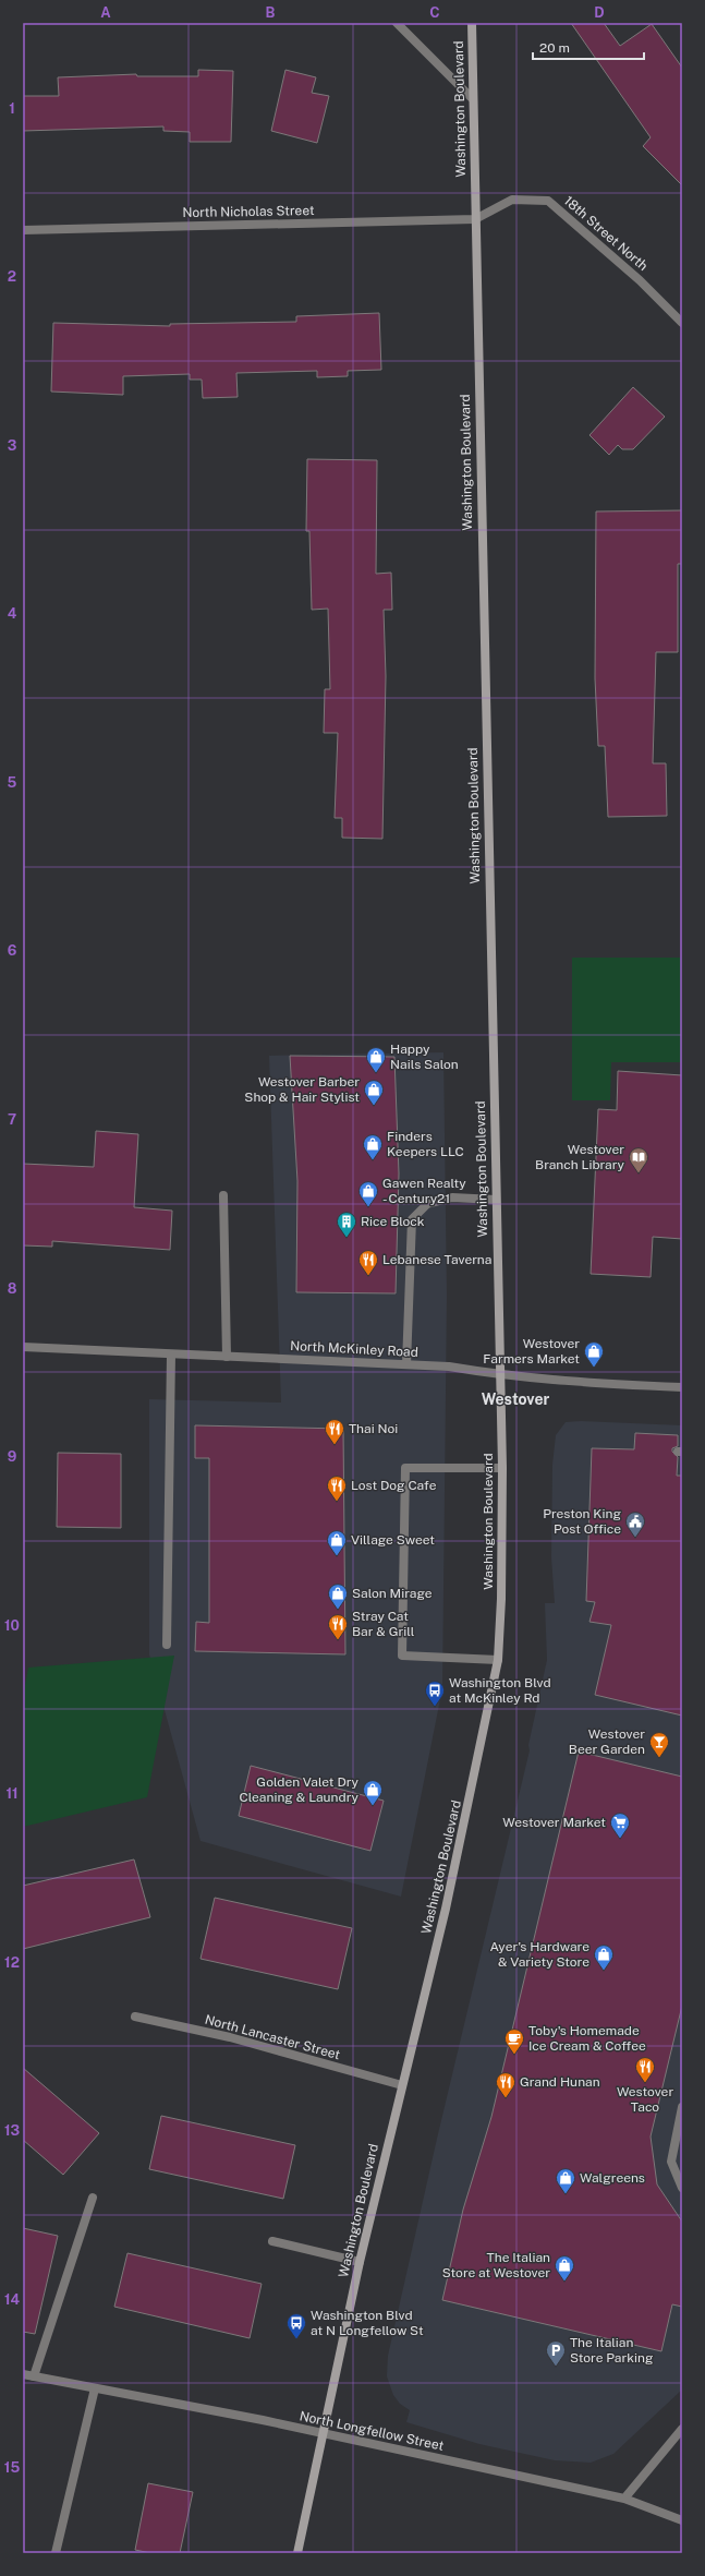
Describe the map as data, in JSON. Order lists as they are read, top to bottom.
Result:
{
  "streets": {
    "main road": ["Washington Boulevard"],
    "street": [
      "North Nicholas Street",
      "18th Street North",
      "North McKinley Road",
      "North Lancaster Street",
      "North Longfellow Street"
    ]
  },
  "crossings": [
    ["Washington Boulevard", "North Nicholas Street"],
    ["Washington Boulevard", "18th Street North"],
    ["Washington Boulevard", "North McKinley Road"],
    ["Washington Boulevard", "North Lancaster Street"],
    ["Washington Boulevard", "North Longfellow Street"],
    ["North Nicholas Street", "18th Street North"]
  ],
  "districts": ["Westover"],
  "places": {
    "shop": [
      "Happy Nails Salon",
      "Westover Barber Shop & Hair Stylist",
      "Finders Keepers LLC",
      "Gawen Realty - Century21",
      "Westover Farmers Market",
      "Village Sweet",
      "Salon Mirage",
      "Golden Valet Dry Cleaning & Laundry",
      "Ayer's Hardware & Variety Store",
      "Walgreens",
      "The Italian Store at Westover"
    ],
    "library": ["Westover Branch Library"],
    "building": ["Rice Block"],
    "restaurant": [
      "Lebanese Taverna",
      "Thai Noi",
      "Lost Dog Cafe",
      "Stray Cat Bar & Grill",
      "Westover Taco",
      "Grand Hunan"
    ],
    "public building": ["Preston King Post Office"],
    "bus stop": ["Washington Blvd at McKinley Rd", "Washington Blvd at N Longfellow St"],
    "bar": ["Westover Beer Garden"],
    "supermarket": ["Westover Market"],
    "cafe": ["Toby's Homemade Ice Cream & Coffee"],
    "parking": ["The Italian Store Parking"]
  },
  "scale_bar": "20 m",
  "grid": {
    "columns": [
      "A",
      "B",
      "C",
      "D"
    ],
    "rows": [
      "1",
      "2",
      "3",
      "4",
      "5",
      "6",
      "7",
      "8",
      "9",
      "10",
      "11",
      "12",
      "13",
      "14",
      "15"
    ]
  }
}
